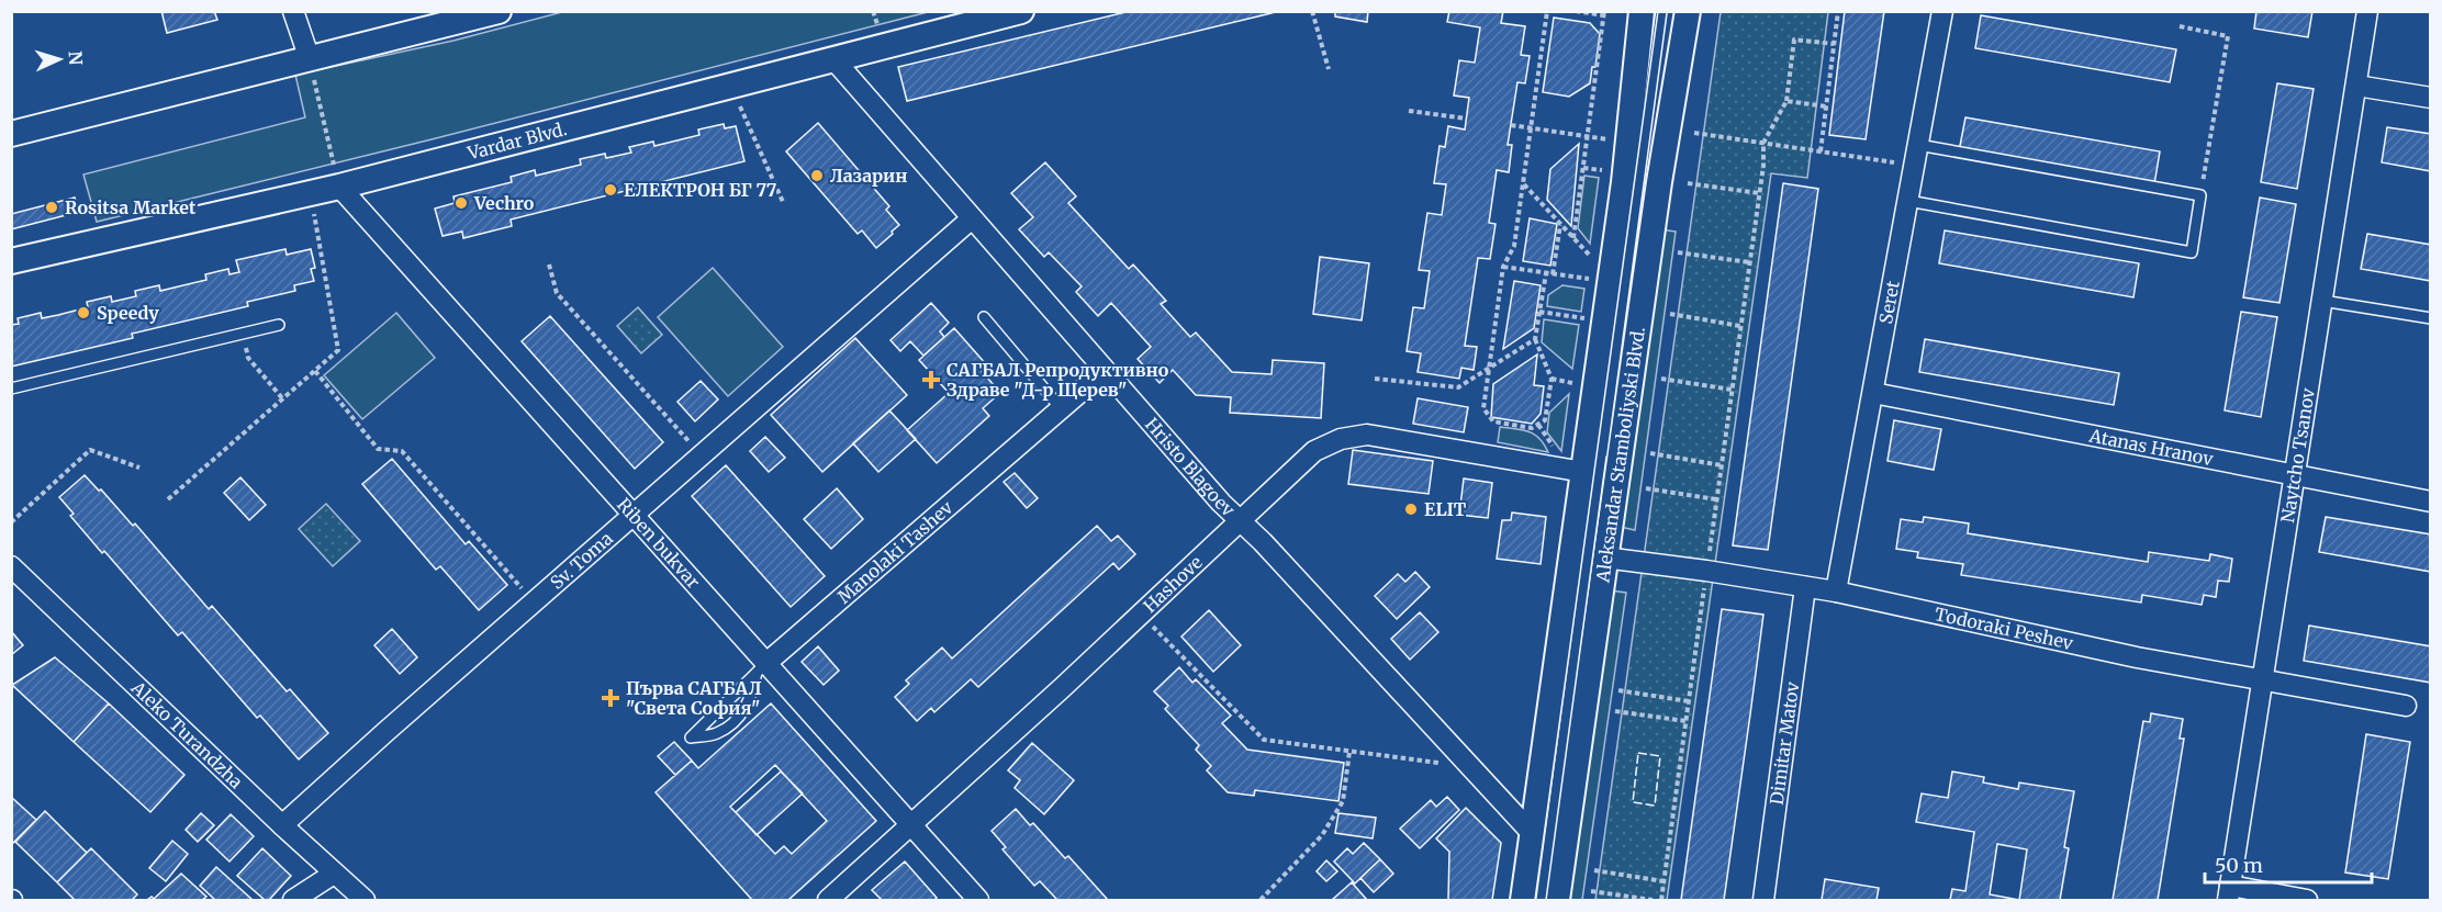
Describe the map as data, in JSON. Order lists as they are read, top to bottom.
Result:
{
  "streets": {
    "street": [
      "Vardar Blvd.",
      "Seret",
      "Atanas Hranov",
      "Aleksandar Stamboliyski Blvd.",
      "Naytcho Tsanov",
      "Hristo Blagoev",
      "Riben bukvar",
      "Manolaki Tashev",
      "Sv. Toma",
      "Hashove",
      "Todoraki Peshev",
      "Aleko Turandzha",
      "Dimitar Matov"
    ]
  },
  "crossings": [
    ["Vardar Blvd.", "Hristo Blagoev"],
    ["Vardar Blvd.", "Riben bukvar"],
    ["Seret", "Atanas Hranov"],
    ["Seret", "Todoraki Peshev"],
    ["Atanas Hranov", "Naytcho Tsanov"],
    ["Aleksandar Stamboliyski Blvd.", "Hristo Blagoev"],
    ["Aleksandar Stamboliyski Blvd.", "Hashove"],
    ["Aleksandar Stamboliyski Blvd.", "Todoraki Peshev"],
    ["Naytcho Tsanov", "Todoraki Peshev"],
    ["Hristo Blagoev", "Manolaki Tashev"],
    ["Hristo Blagoev", "Sv. Toma"],
    ["Hristo Blagoev", "Hashove"],
    ["Riben bukvar", "Manolaki Tashev"],
    ["Riben bukvar", "Sv. Toma"],
    ["Riben bukvar", "Hashove"],
    ["Sv. Toma", "Aleko Turandzha"],
    ["Todoraki Peshev", "Dimitar Matov"]
  ],
  "places": {
    "other": [
      "Лазарин",
      "ЕЛЕКТРОН БГ 77",
      "Vechro",
      "Rositsa Market",
      "Speedy",
      "ELIT"
    ],
    "health": ["САГБАЛ Репродуктивно Здраве \"Д-р Щерев\"", "Първа САГБАЛ \"Света София\""]
  },
  "scale_bar": "50 m",
  "north": "right"
}
